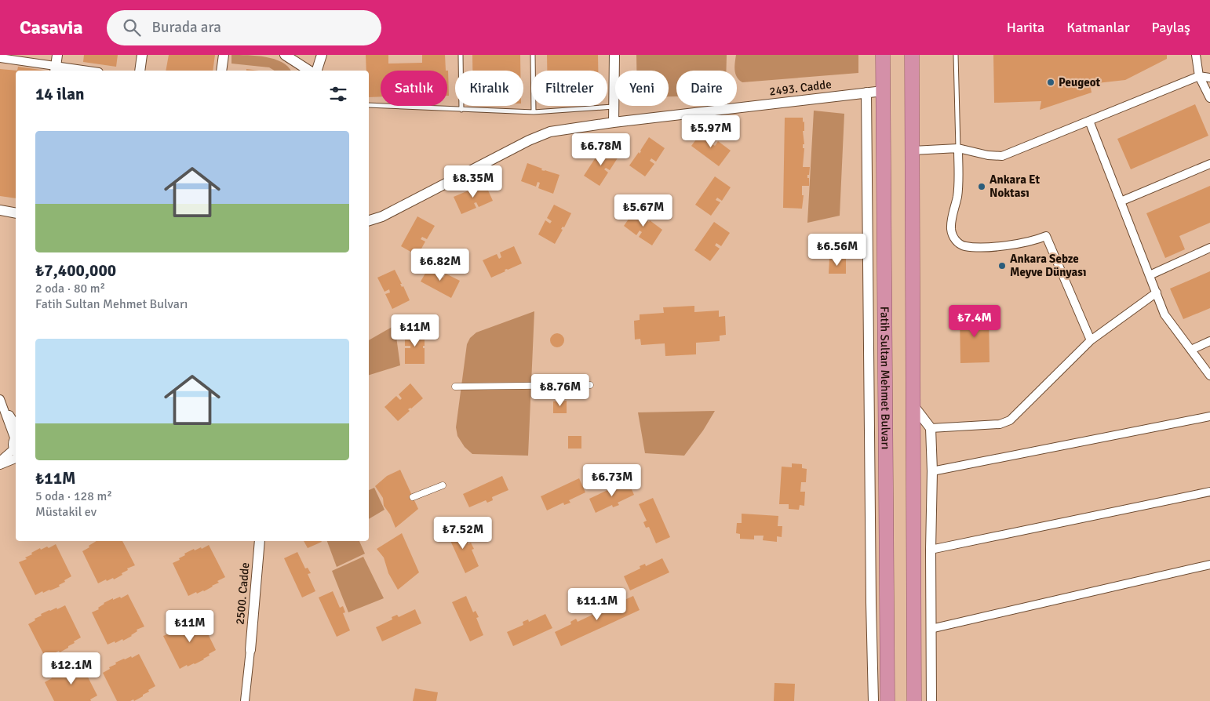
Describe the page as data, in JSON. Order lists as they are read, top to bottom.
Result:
{
  "streets": {
    "highway": ["Fatih Sultan Mehmet Bulvarı"],
    "street": ["2493. Cadde", "2500. Cadde"]
  },
  "crossings": [
    ["2493. Cadde", "Fatih Sultan Mehmet Bulvarı"]
  ],
  "places": ["Peugeot", "Ankara Et Noktası", "Ankara Sebze Meyve Dünyası"],
  "page": {
    "header": "Casavia",
    "search": "Burada ara",
    "nav": ["Harita", "Katmanlar", "Paylaş"],
    "chip": [
      "Satılık",
      "Kiralık",
      "Filtreler",
      "Yeni",
      "Daire"
    ],
    "heading": "14 ilan",
    "price": [
      "₺5.97M",
      "₺6.78M",
      "₺8.35M",
      "₺5.67M",
      "₺6.56M",
      "₺6.82M",
      "₺7.4M",
      "₺11M",
      "₺8.76M",
      "₺6.73M",
      "₺7.52M",
      "₺11.1M",
      "₺11M",
      "₺12.1M"
    ],
    "list": [
      {
        "name": "₺7,400,000",
        "note": "2 oda · 80 m² · Fatih Sultan Mehmet Bulvarı"
      },
      {
        "name": "₺11M",
        "note": "5 oda · 128 m² · Müstakil ev"
      }
    ]
  }
}
